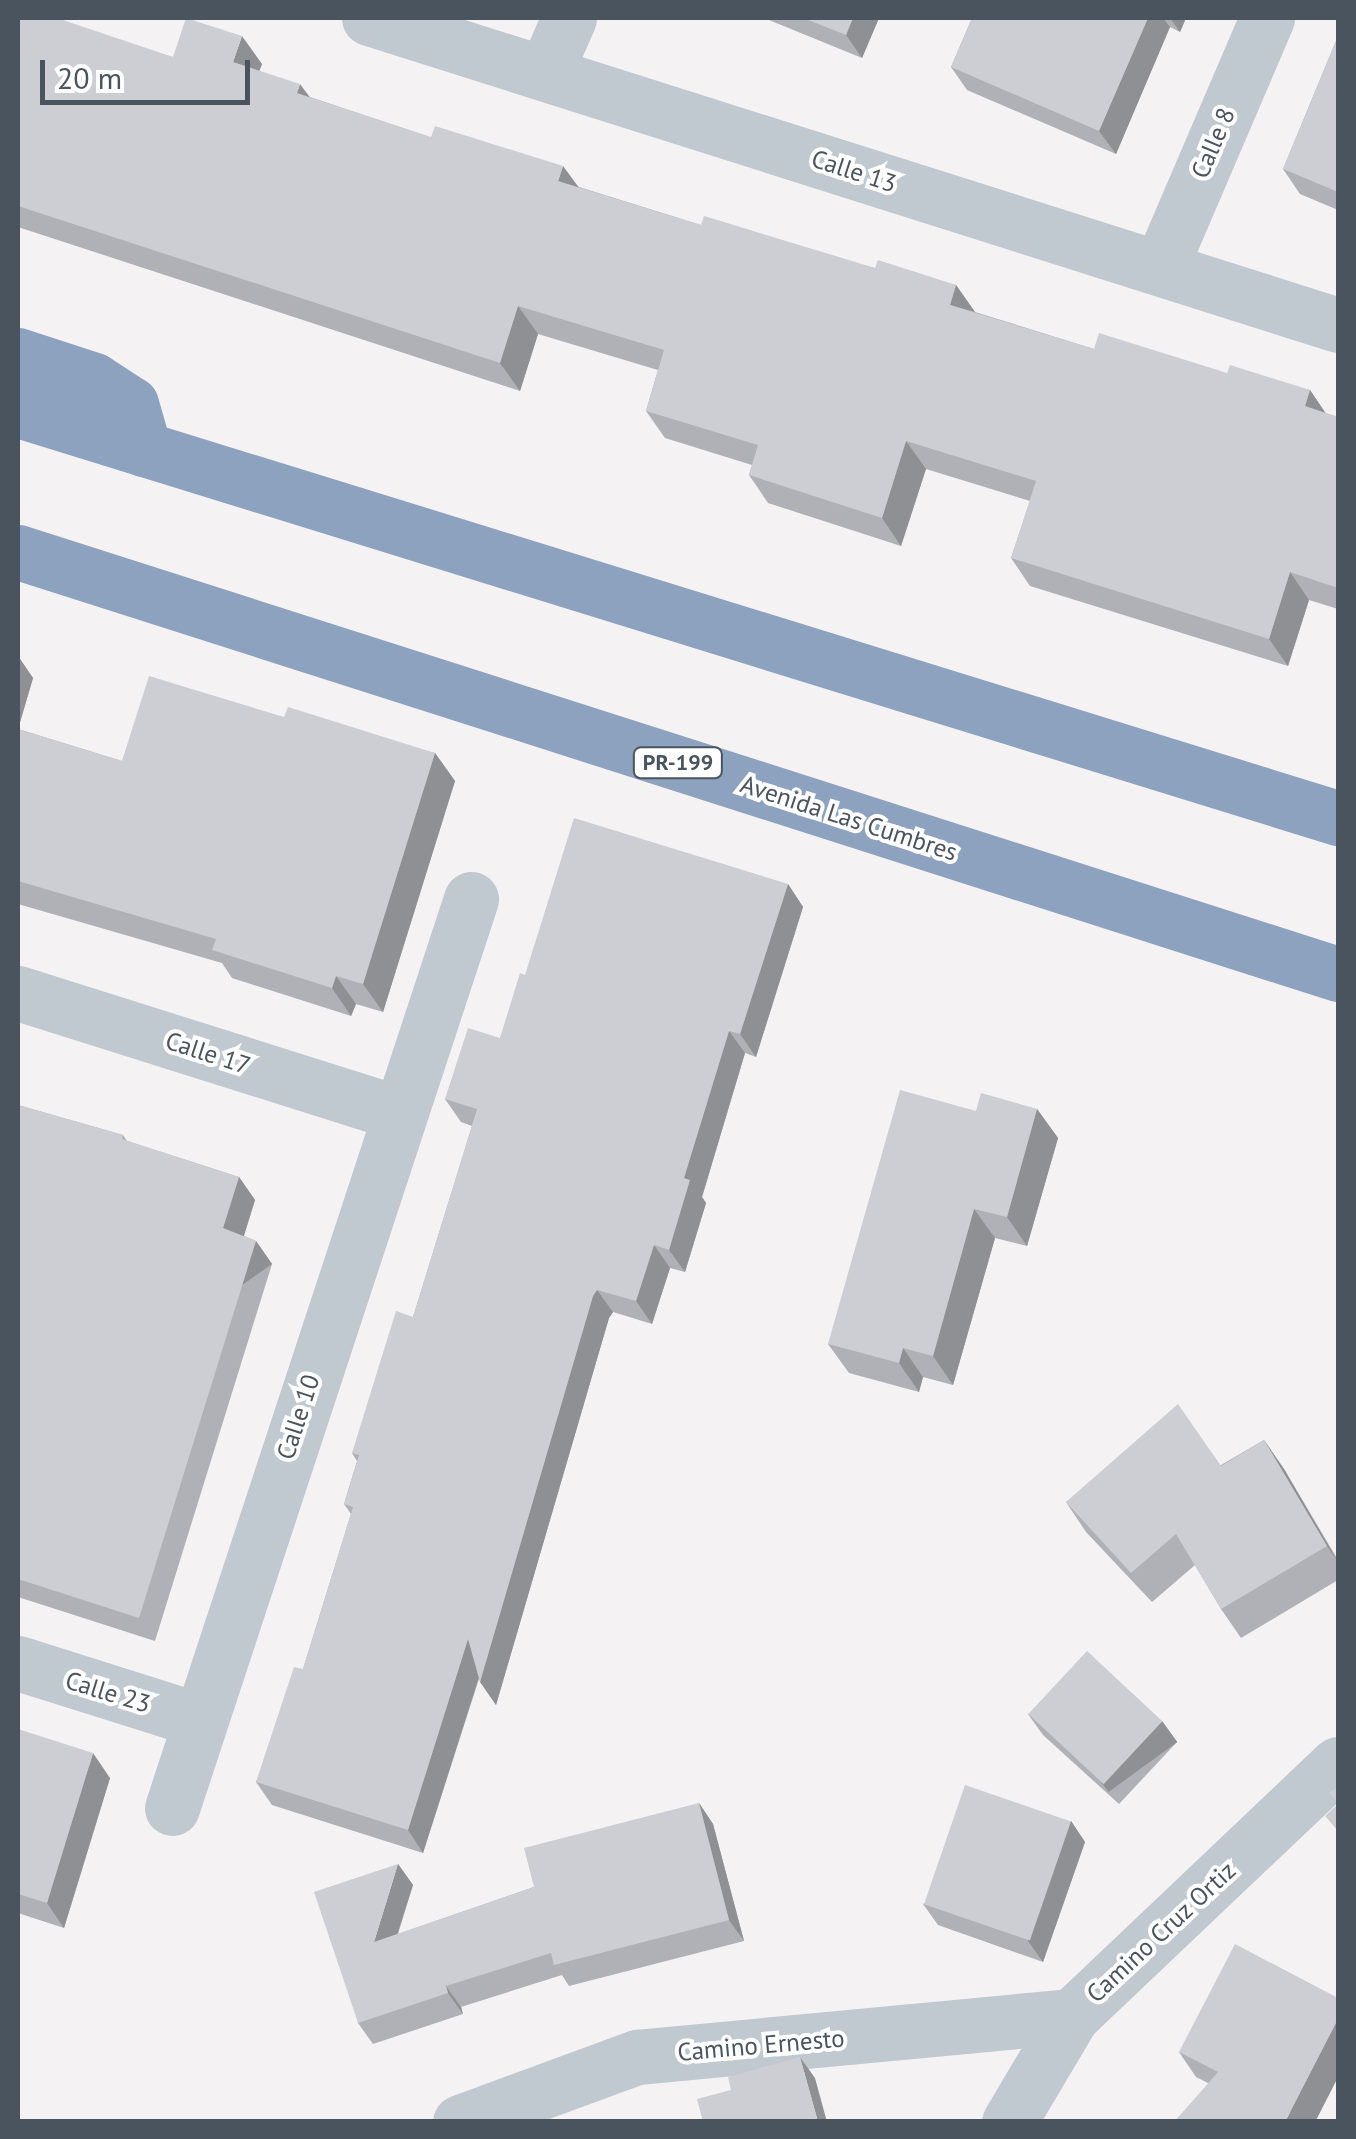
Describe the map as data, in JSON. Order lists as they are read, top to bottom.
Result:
{
  "streets": {
    "highway": ["PR-199", "Avenida Las Cumbres"],
    "street": [
      "Calle 8",
      "Calle 13",
      "Calle 17",
      "Calle 10",
      "Calle 23",
      "Camino Cruz Ortiz",
      "Camino Ernesto"
    ]
  },
  "crossings": [
    ["Calle 8", "Calle 13"],
    ["Calle 17", "Calle 10"],
    ["Calle 10", "Calle 23"],
    ["Camino Cruz Ortiz", "Camino Ernesto"]
  ],
  "scale_bar": "20 m"
}
